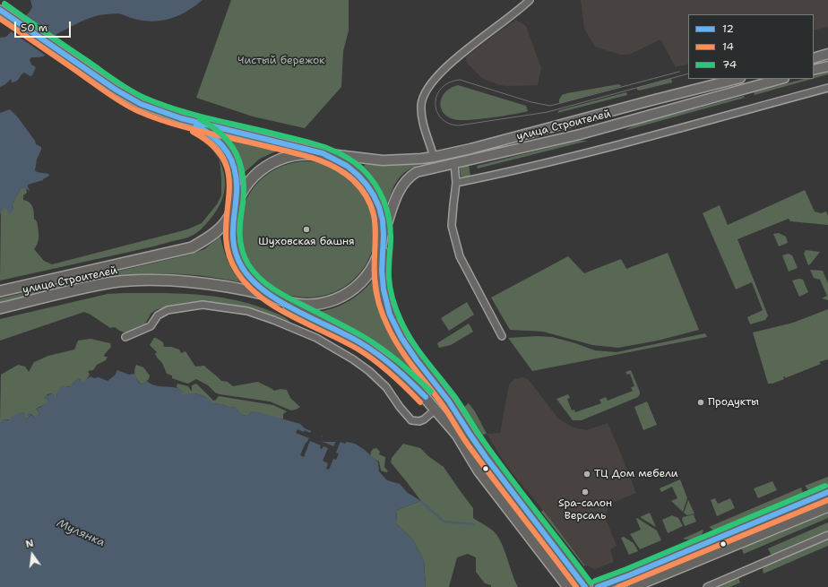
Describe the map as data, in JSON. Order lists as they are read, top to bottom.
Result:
{
  "streets": {
    "main road": ["улица Строителей"]
  },
  "water": ["Мулянка"],
  "parks": ["Чистый бережок"],
  "places": [
    "Шуховская башня",
    "Продукты",
    "ТЦ Дом мебели",
    "Spa-салон Версаль"
  ],
  "lines": ["transit line 74", "transit line 12", "transit line 14"],
  "legend": ["12", "14", "74"],
  "scale_bar": "50 m",
  "north": "top"
}
